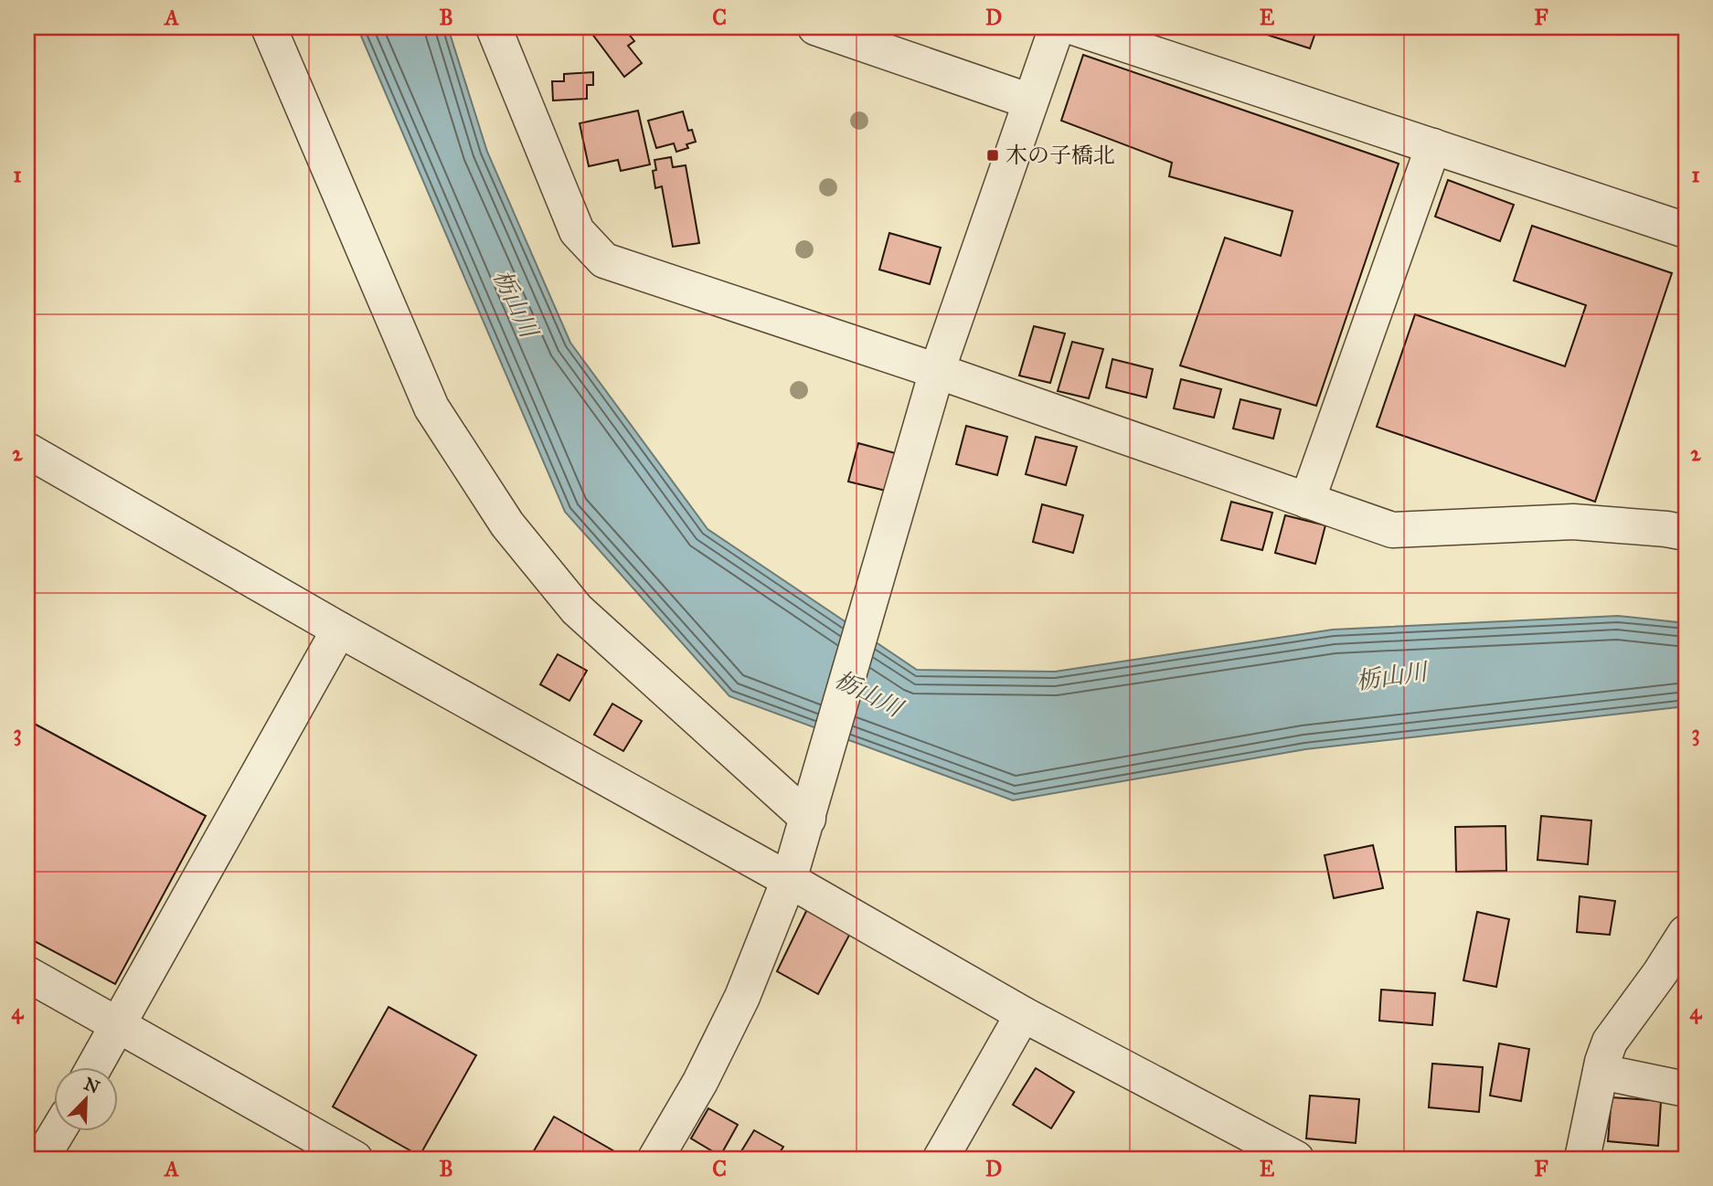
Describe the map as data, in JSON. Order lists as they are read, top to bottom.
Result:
{
  "water": ["栃山川"],
  "places": {
    "transit": ["木の子橋北"]
  },
  "north": "top right",
  "grid": {
    "columns": [
      "A",
      "B",
      "C",
      "D",
      "E",
      "F"
    ],
    "rows": [
      "1",
      "2",
      "3",
      "4"
    ]
  }
}
